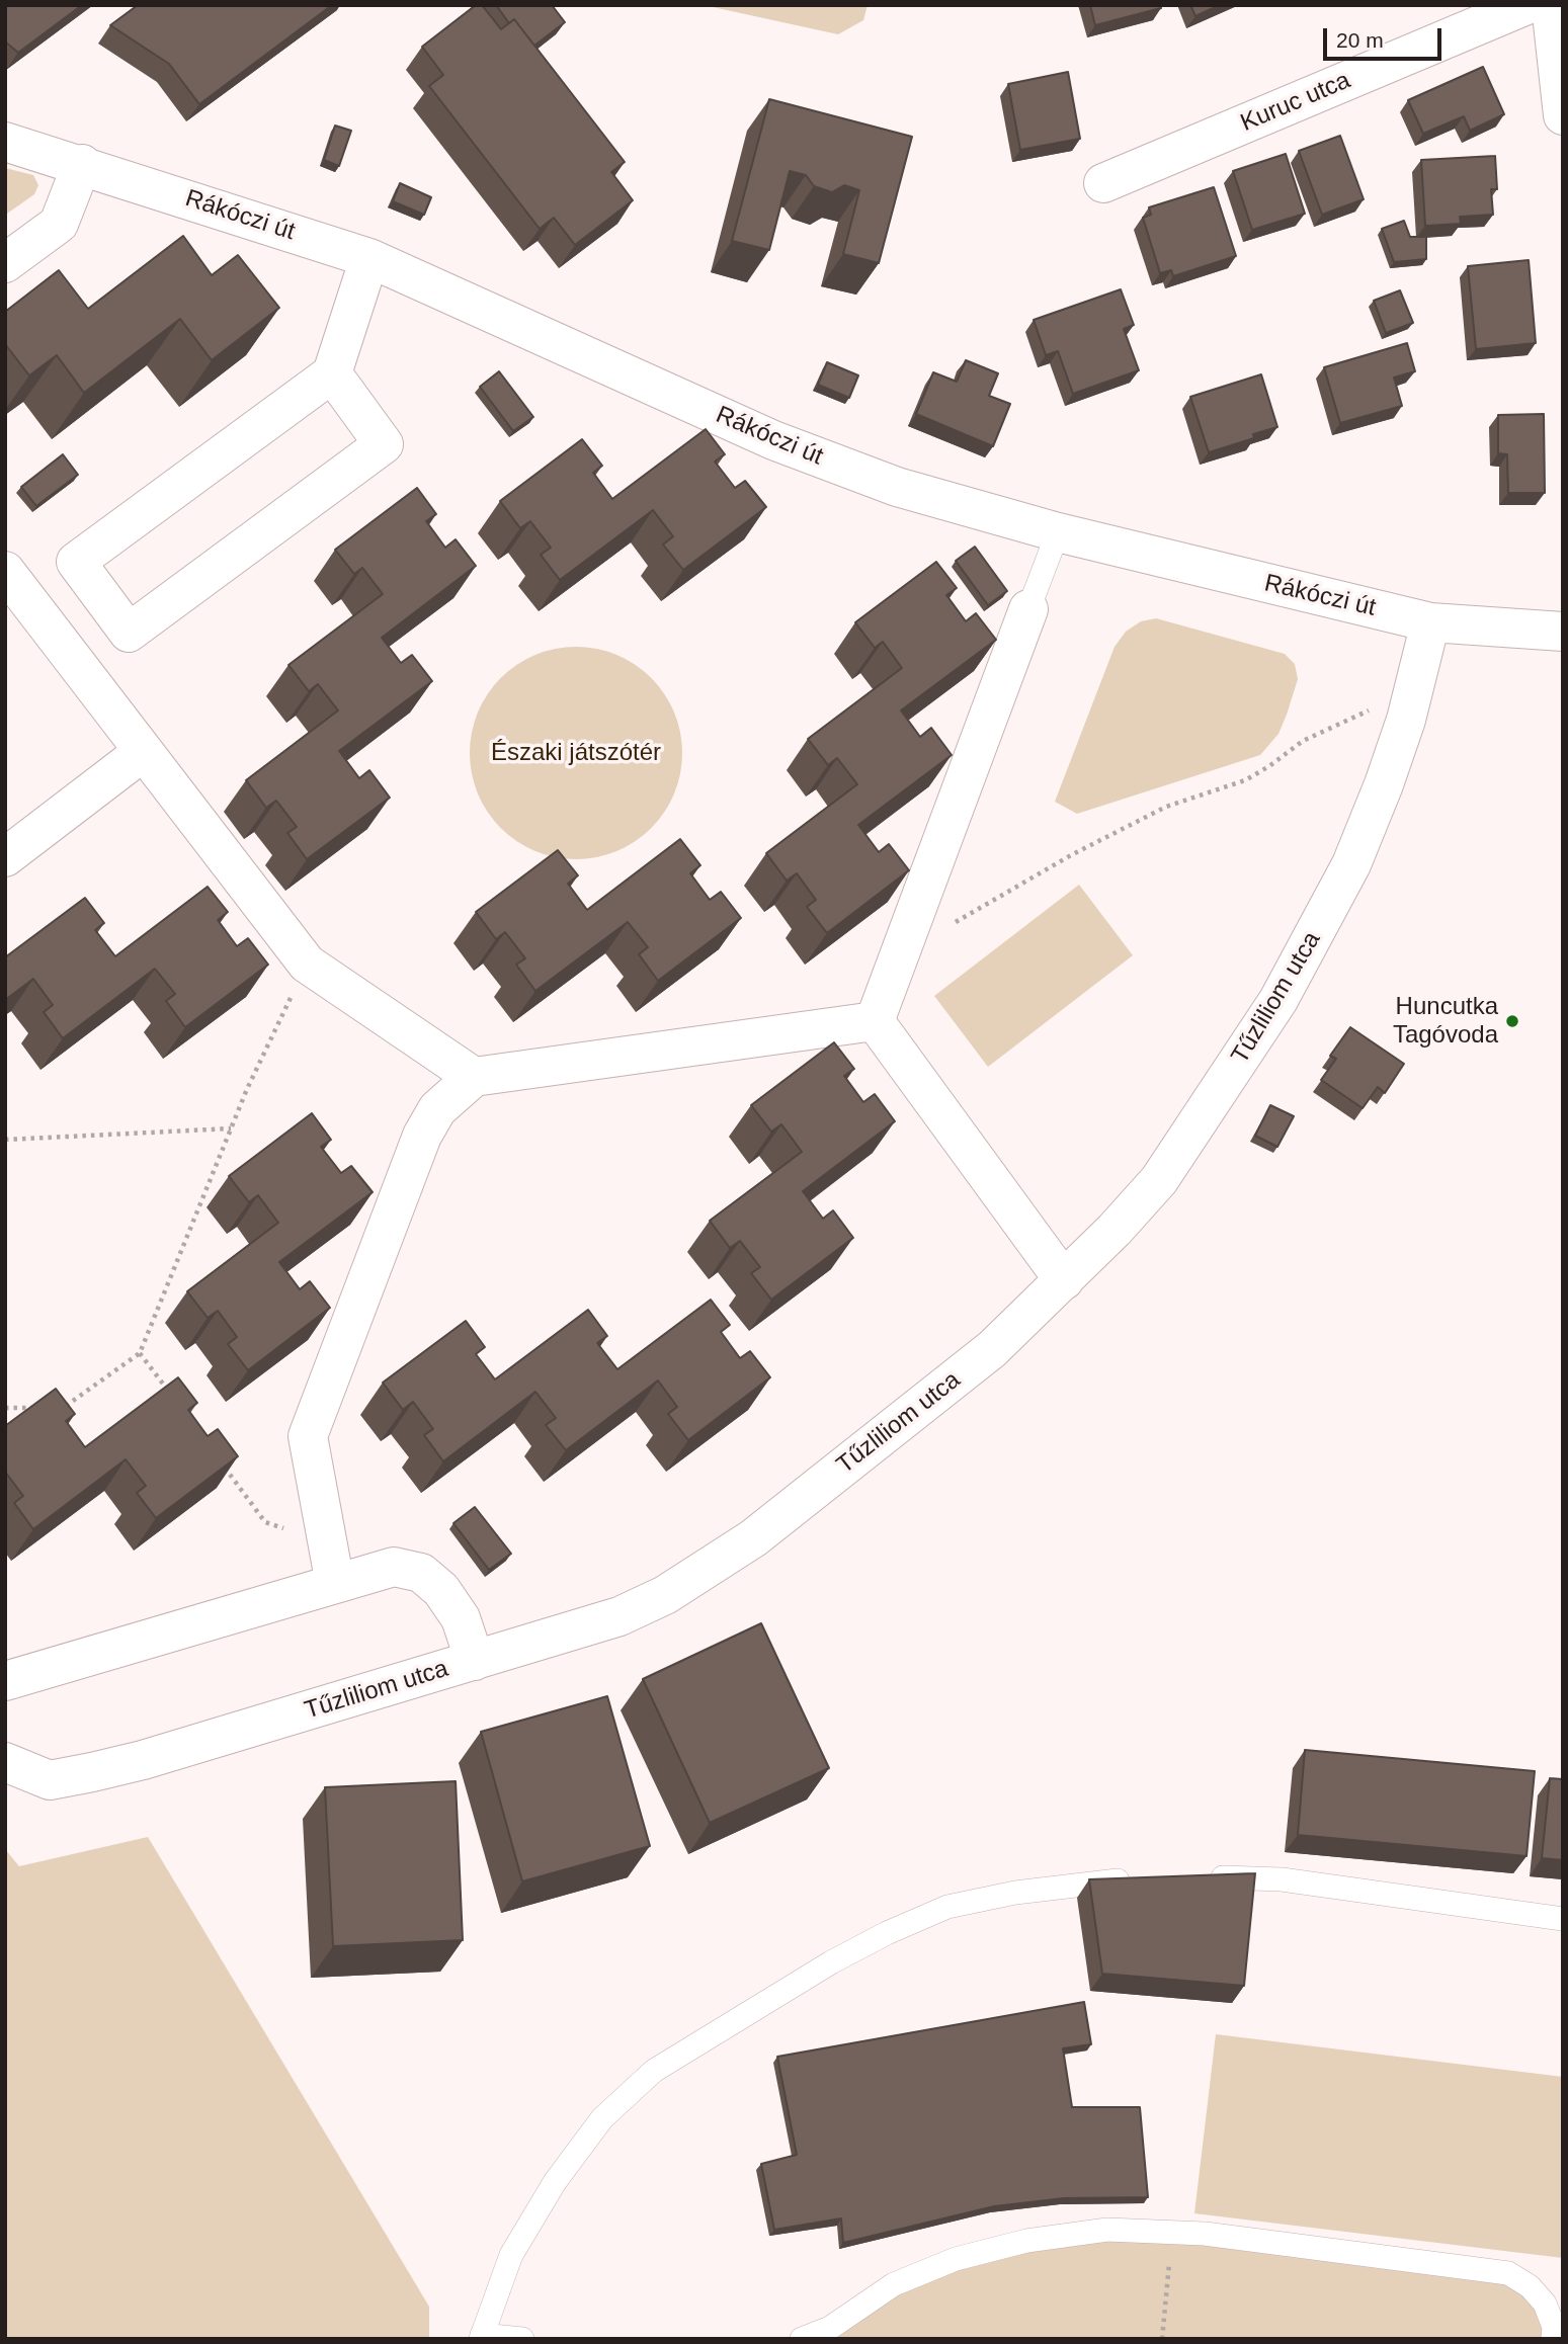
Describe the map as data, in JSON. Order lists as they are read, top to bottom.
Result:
{
  "streets": {
    "street": ["Kuruc utca", "Rákóczi út", "Tűzliliom utca"]
  },
  "crossings": [
    ["Rákóczi út", "Tűzliliom utca"]
  ],
  "parks": ["Északi játszótér"],
  "places": ["Huncutka Tagóvoda"],
  "scale_bar": "20 m"
}
